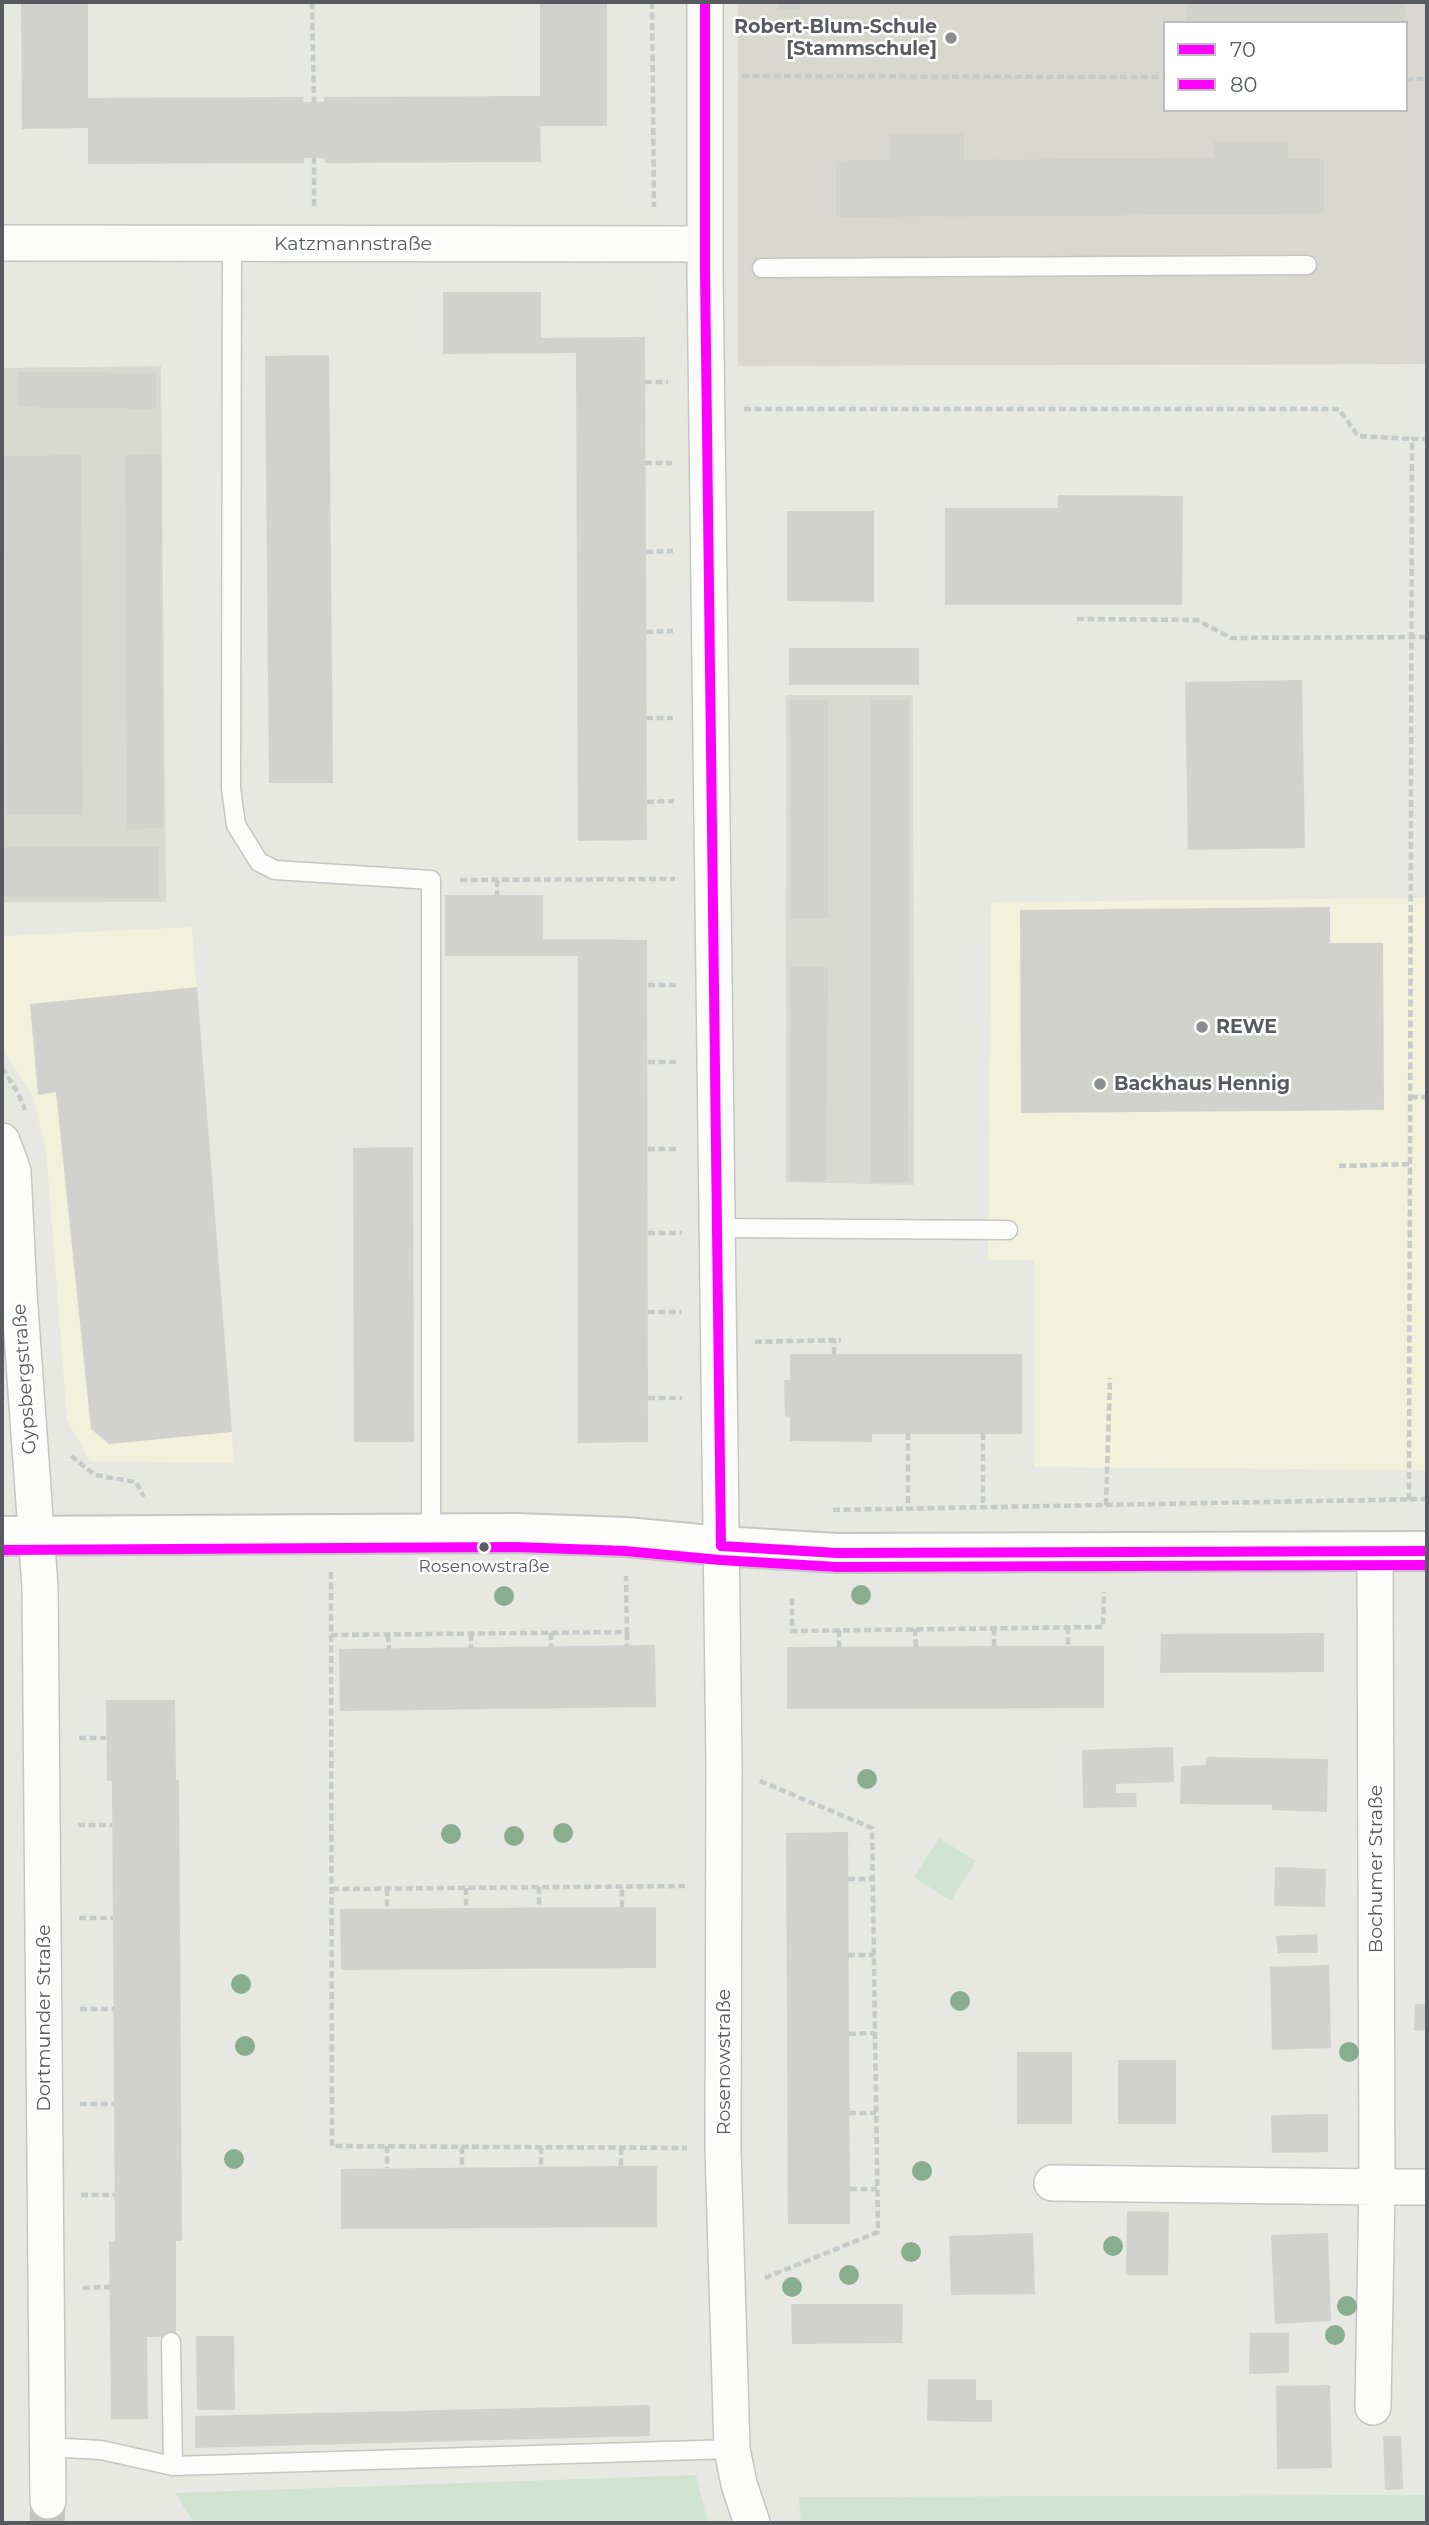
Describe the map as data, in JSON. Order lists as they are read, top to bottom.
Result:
{
  "streets": {
    "street": [
      "Katzmannstraße",
      "Gypsbergstraße",
      "Bochumer Straße",
      "Dortmunder Straße",
      "Rosenowstraße"
    ]
  },
  "crossings": [
    ["Katzmannstraße", "Rosenowstraße"],
    ["Gypsbergstraße", "Dortmunder Straße"]
  ],
  "places": [
    "Robert-Blum-Schule [Stammschule]",
    "REWE",
    "Backhaus Hennig",
    "Rosenowstraße"
  ],
  "lines": ["transit line 70", "transit line 80"],
  "legend": ["70", "80"]
}
